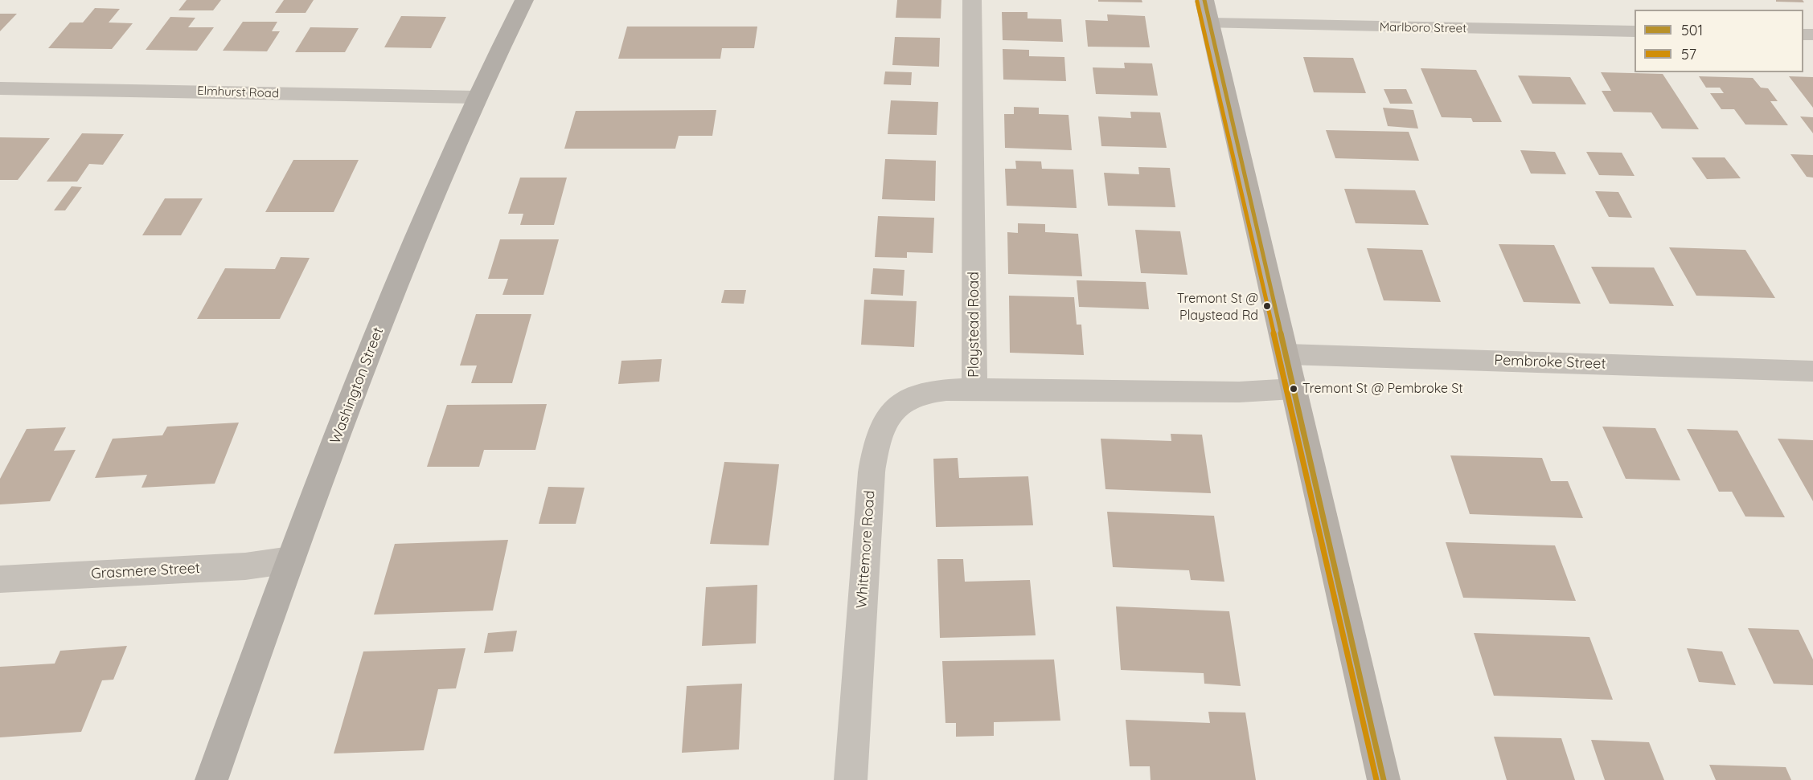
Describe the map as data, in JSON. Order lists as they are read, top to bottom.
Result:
{
  "streets": {
    "main road": ["Washington Street"],
    "street": [
      "Marlboro Street",
      "Elmhurst Road",
      "Playstead Road",
      "Pembroke Street",
      "Whittemore Road",
      "Grasmere Street"
    ]
  },
  "crossings": [
    ["Elmhurst Road", "Washington Street"],
    ["Playstead Road", "Whittemore Road"],
    ["Washington Street", "Grasmere Street"]
  ],
  "places": ["Tremont St @ Playstead Rd", "Tremont St @ Pembroke St"],
  "lines": ["transit line 501", "transit line 57"],
  "legend": ["501", "57"]
}
